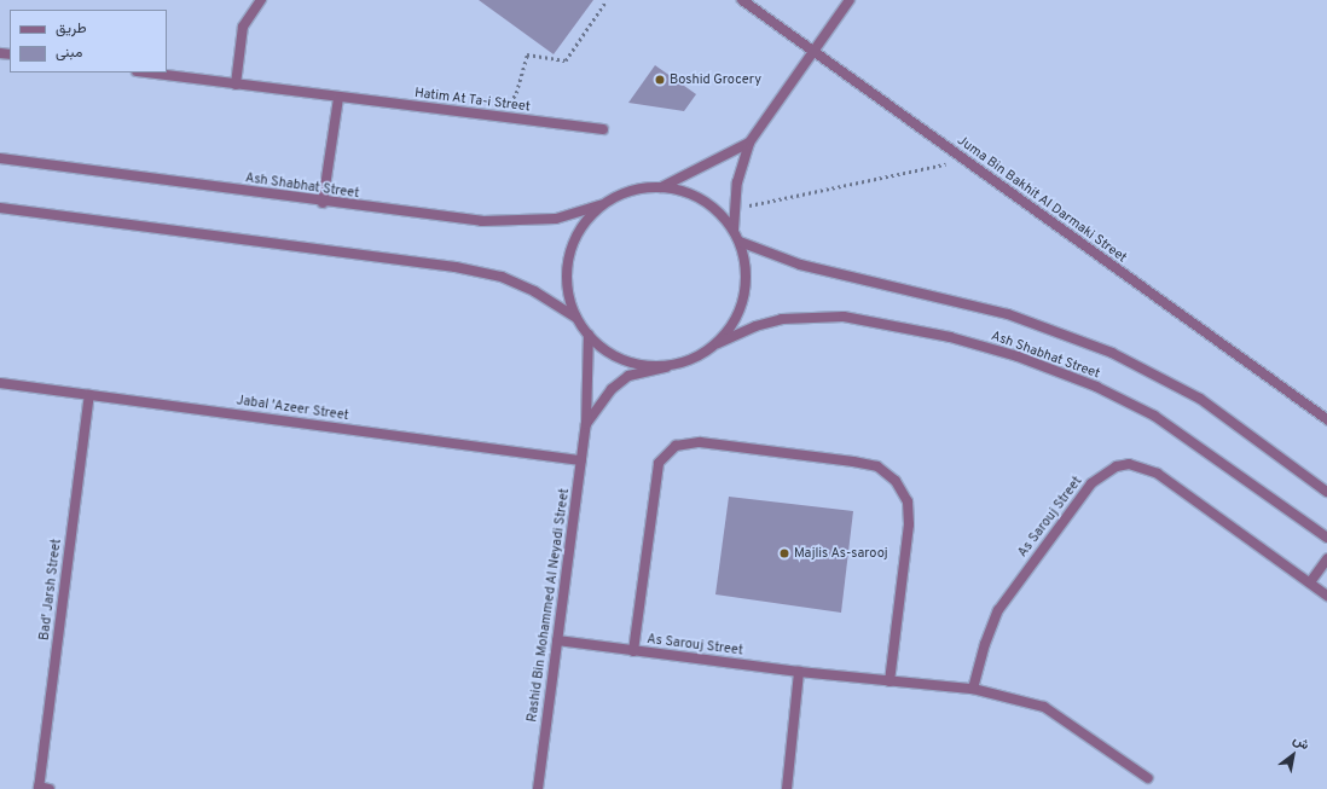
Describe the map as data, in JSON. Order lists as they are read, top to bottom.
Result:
{
  "streets": {
    "street": [
      "Hatim At Ta-i Street",
      "Ash Shabhat Street",
      "Juma Bin Bakhit Al Darmaki Street",
      "Jabal 'Azeer Street",
      "As Sarouj Street",
      "Bad' Jarsh Street",
      "Rashid Bin Mohammed Al Neyadi Street"
    ]
  },
  "crossings": [
    ["Jabal 'Azeer Street", "Bad' Jarsh Street"],
    ["Jabal 'Azeer Street", "Rashid Bin Mohammed Al Neyadi Street"],
    ["As Sarouj Street", "Rashid Bin Mohammed Al Neyadi Street"]
  ],
  "places": ["Boshid Grocery", "Majlis As-sarooj"],
  "legend": ["طريق", "مبنى"],
  "north": "top right"
}
